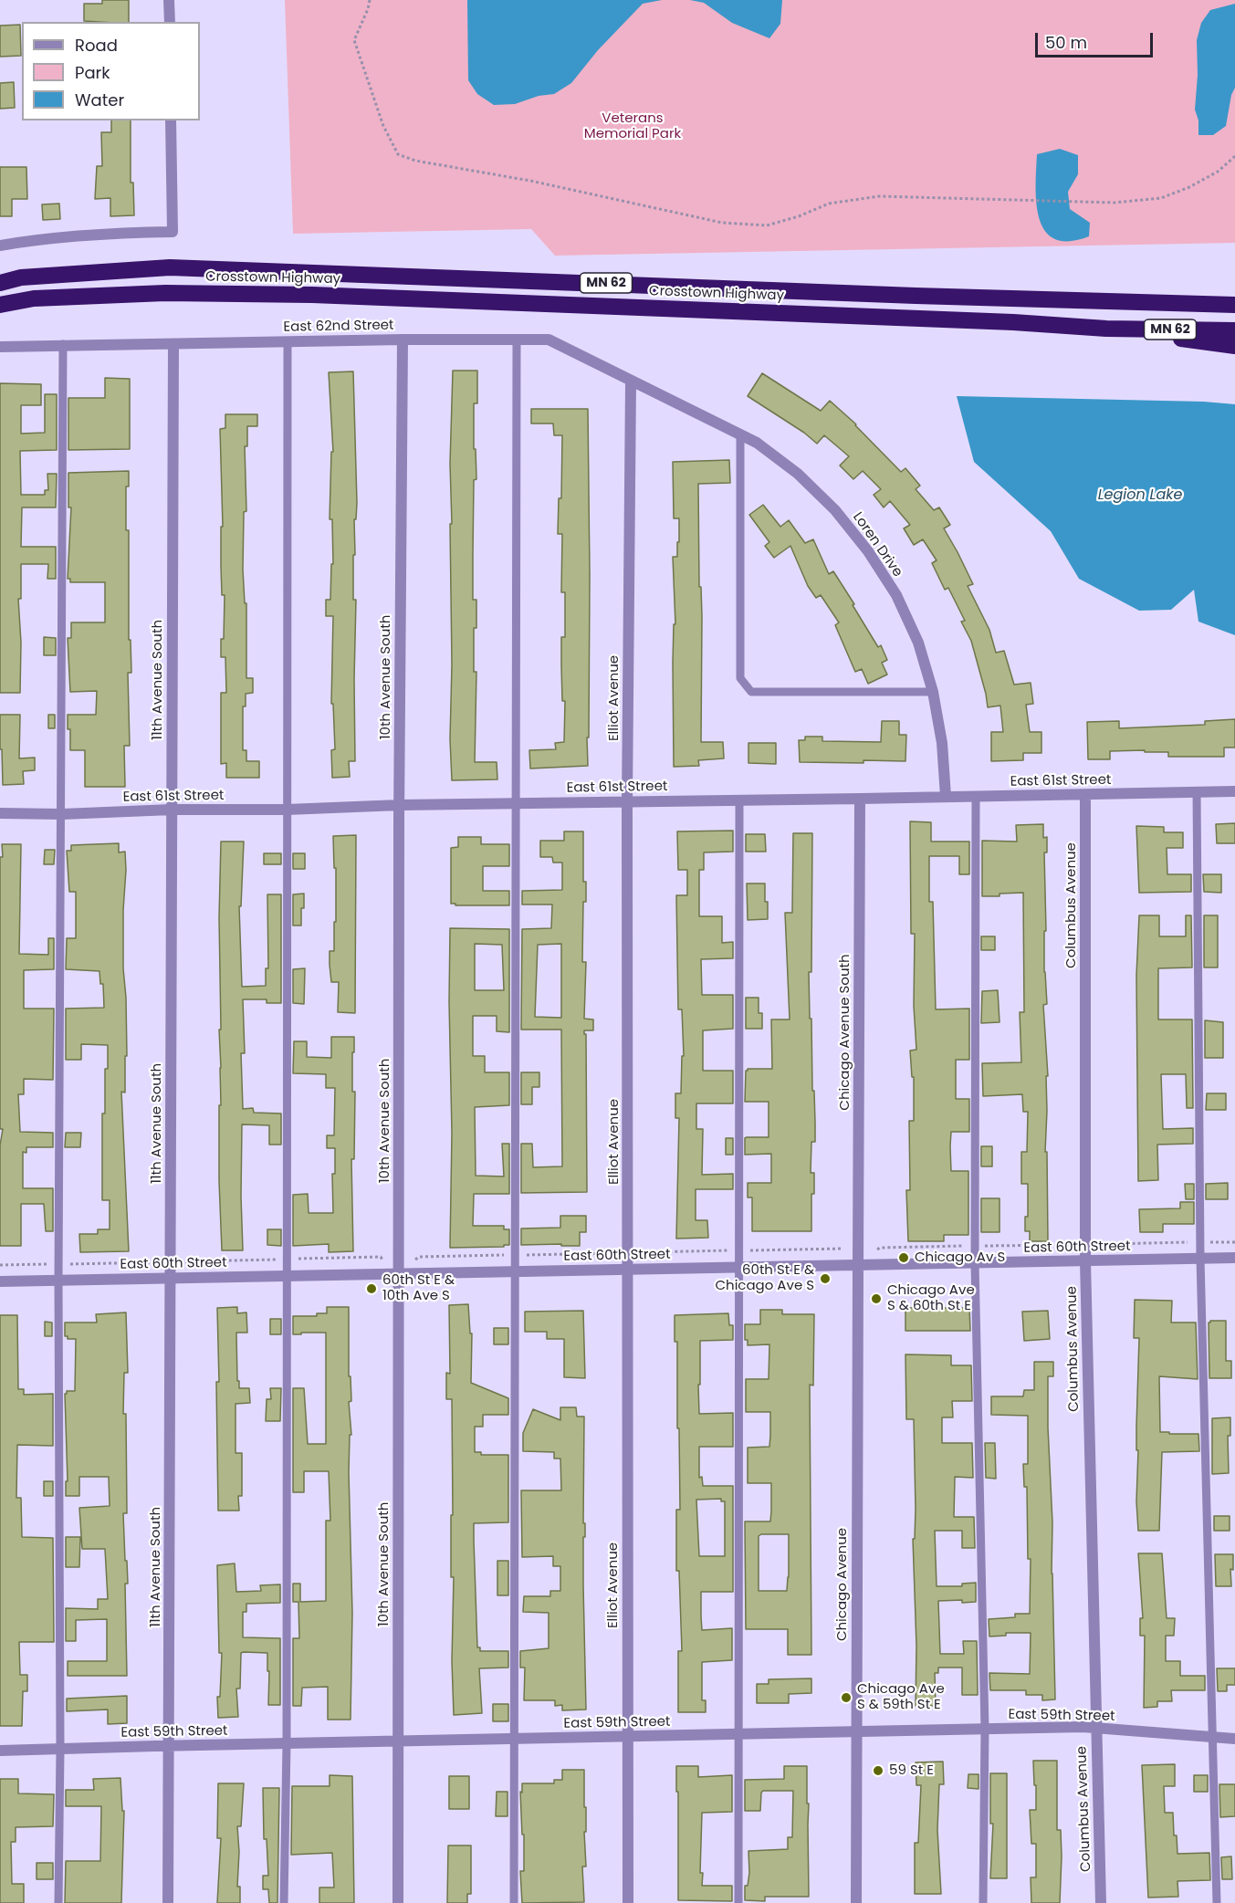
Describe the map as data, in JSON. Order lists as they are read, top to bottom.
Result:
{
  "streets": {
    "highway": ["Crosstown Highway", "MN 62"],
    "street": [
      "East 62nd Street",
      "Loren Drive",
      "10th Avenue South",
      "11th Avenue South",
      "Elliot Avenue",
      "East 61st Street",
      "Columbus Avenue",
      "Chicago Avenue South",
      "East 60th Street",
      "Chicago Avenue",
      "East 59th Street"
    ]
  },
  "crossings": [
    ["East 62nd Street", "Loren Drive"],
    ["East 62nd Street", "10th Avenue South"],
    ["East 62nd Street", "11th Avenue South"],
    ["East 62nd Street", "Elliot Avenue"],
    ["Loren Drive", "East 61st Street"],
    ["10th Avenue South", "East 61st Street"],
    ["10th Avenue South", "East 60th Street"],
    ["10th Avenue South", "East 59th Street"],
    ["11th Avenue South", "East 61st Street"],
    ["11th Avenue South", "East 60th Street"],
    ["11th Avenue South", "East 59th Street"],
    ["Elliot Avenue", "East 61st Street"],
    ["Elliot Avenue", "East 60th Street"],
    ["Elliot Avenue", "East 59th Street"],
    ["East 61st Street", "Columbus Avenue"],
    ["East 61st Street", "Chicago Avenue South"],
    ["Columbus Avenue", "East 60th Street"],
    ["Columbus Avenue", "East 59th Street"],
    ["Chicago Avenue South", "East 60th Street"],
    ["Chicago Avenue South", "Chicago Avenue"],
    ["East 60th Street", "Chicago Avenue"],
    ["Chicago Avenue", "East 59th Street"]
  ],
  "water": ["Legion Lake"],
  "parks": ["Veterans Memorial Park"],
  "places": [
    "Chicago Av S",
    "60th St E & Chicago Ave S",
    "60th St E & 10th Ave S",
    "Chicago Ave S & 60th St E",
    "Chicago Ave S & 59th St E",
    "59 St E"
  ],
  "legend": ["Road", "Park", "Water"],
  "scale_bar": "50 m"
}
